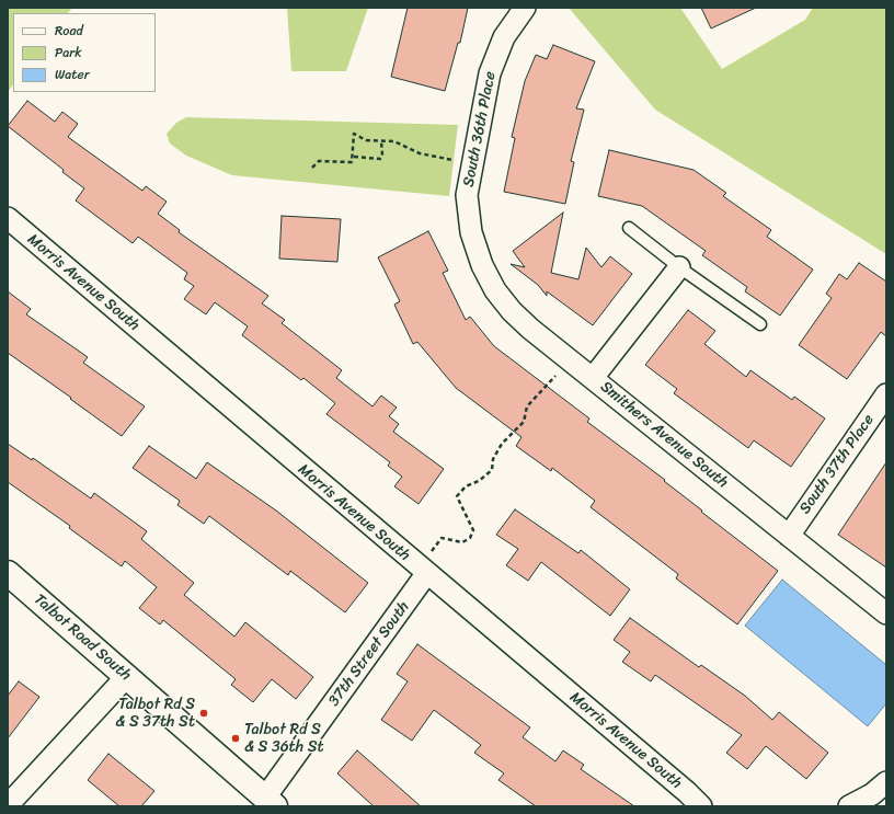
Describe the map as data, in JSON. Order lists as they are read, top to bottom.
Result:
{
  "streets": {
    "street": [
      "South 36th Place",
      "Morris Avenue South",
      "Smithers Avenue South",
      "South 37th Place",
      "Talbot Road South",
      "37th Street South"
    ]
  },
  "crossings": [
    ["South 36th Place", "Smithers Avenue South"],
    ["Morris Avenue South", "37th Street South"],
    ["Smithers Avenue South", "South 37th Place"],
    ["Talbot Road South", "37th Street South"]
  ],
  "places": ["Talbot Rd S & S 37th St", "Talbot Rd S & S 36th St"],
  "legend": ["Road", "Park", "Water"]
}
